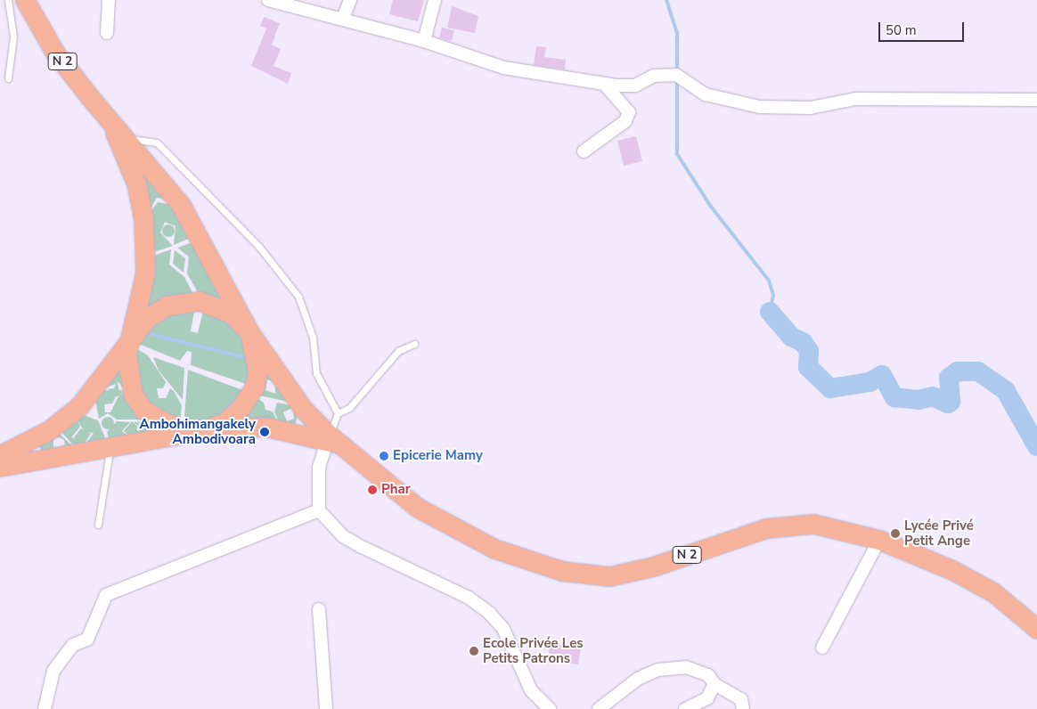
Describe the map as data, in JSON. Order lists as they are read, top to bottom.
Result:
{
  "streets": {
    "main road": ["N 2"]
  },
  "places": [
    "Ambohimangakely Ambodivoara",
    "Epicerie Mamy",
    "Phar",
    "Lycée Privé Petit Ange",
    "Ecole Privée Les Petits Patrons"
  ],
  "scale_bar": "50 m"
}
